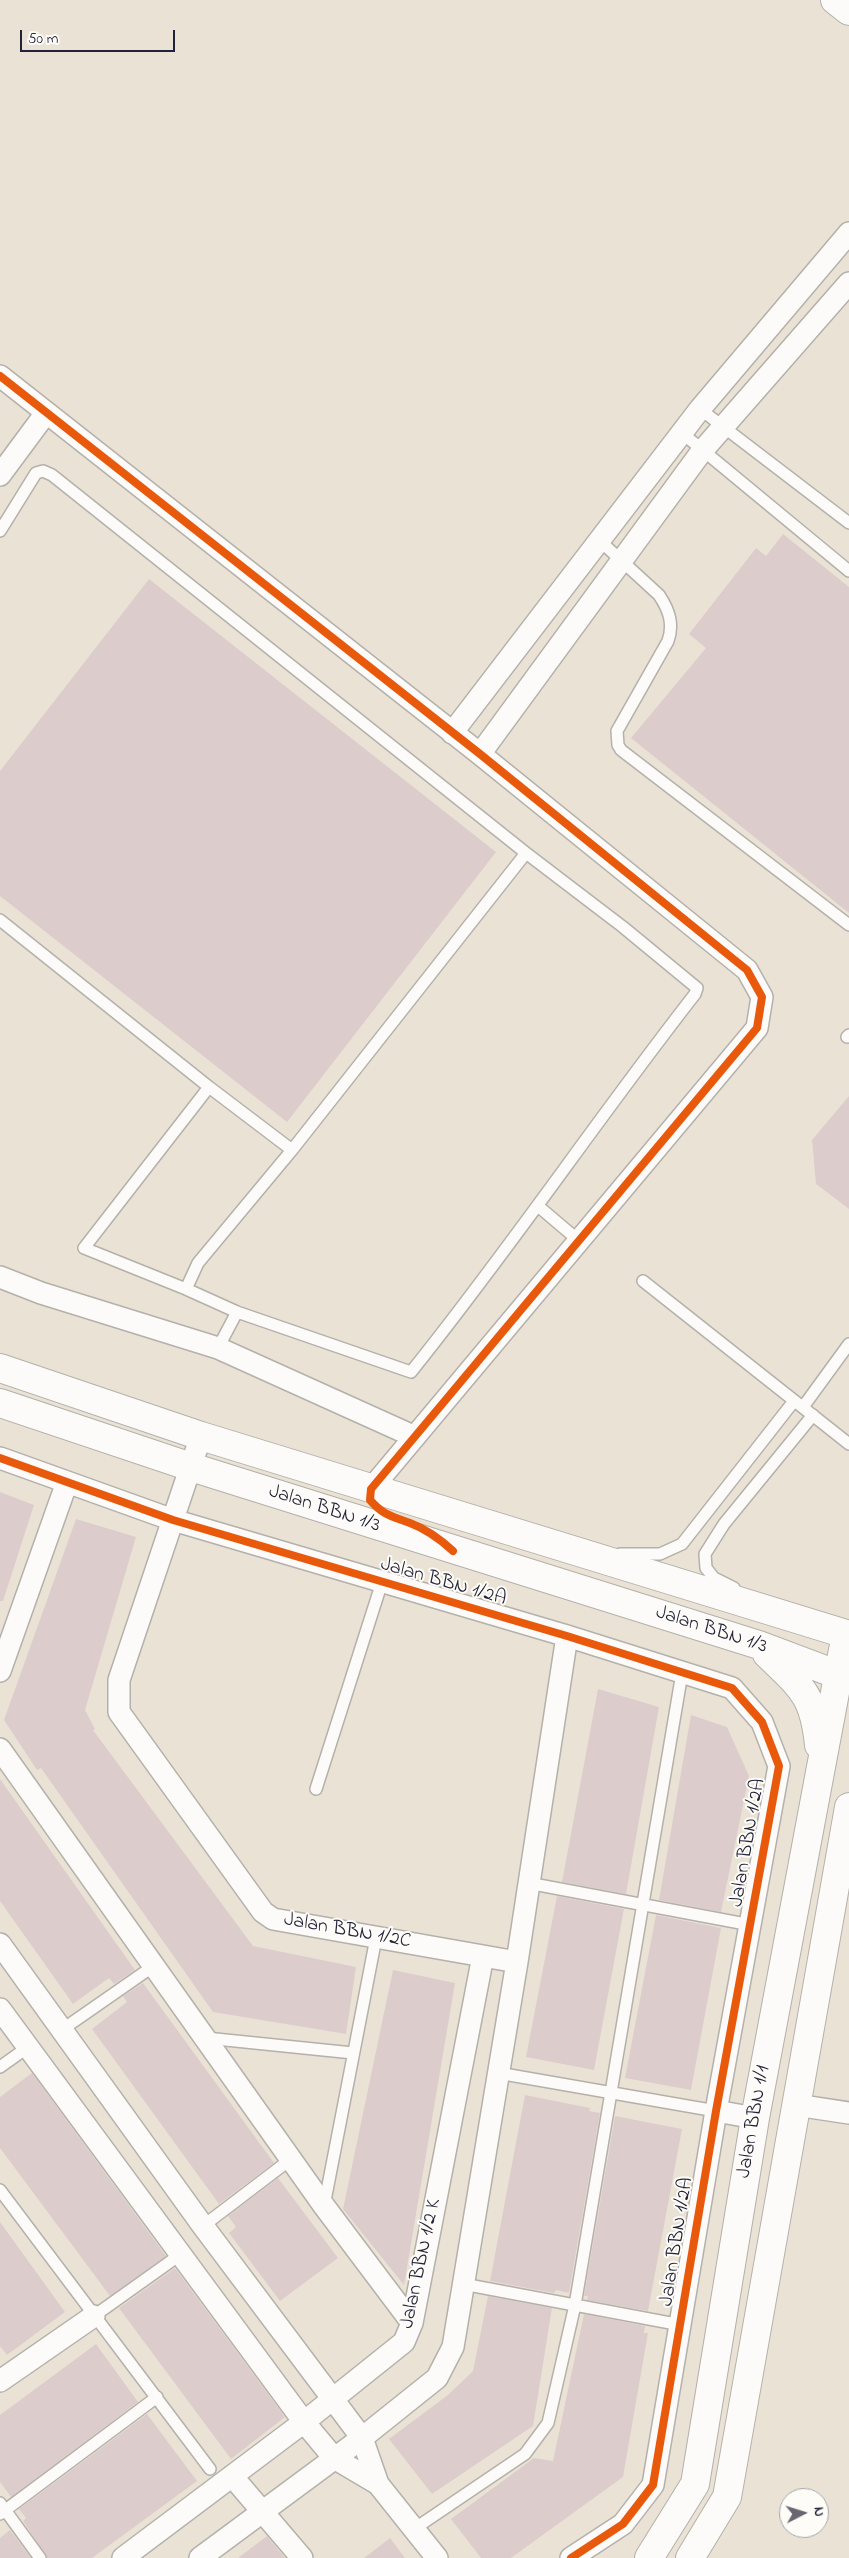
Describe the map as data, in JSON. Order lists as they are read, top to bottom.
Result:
{
  "streets": {
    "street": [
      "Jalan BBN 1/3",
      "Jalan BBN 1/2A",
      "Jalan BBN 1/2C",
      "Jalan BBN 1/1",
      "Jalan BBN 1/2 K"
    ]
  },
  "crossings": [
    ["Jalan BBN 1/3", "Jalan BBN 1/2C"],
    ["Jalan BBN 1/3", "Jalan BBN 1/1"],
    ["Jalan BBN 1/2A", "Jalan BBN 1/2C"],
    ["Jalan BBN 1/2C", "Jalan BBN 1/2 K"]
  ],
  "scale_bar": "50 m",
  "north": "right"
}
